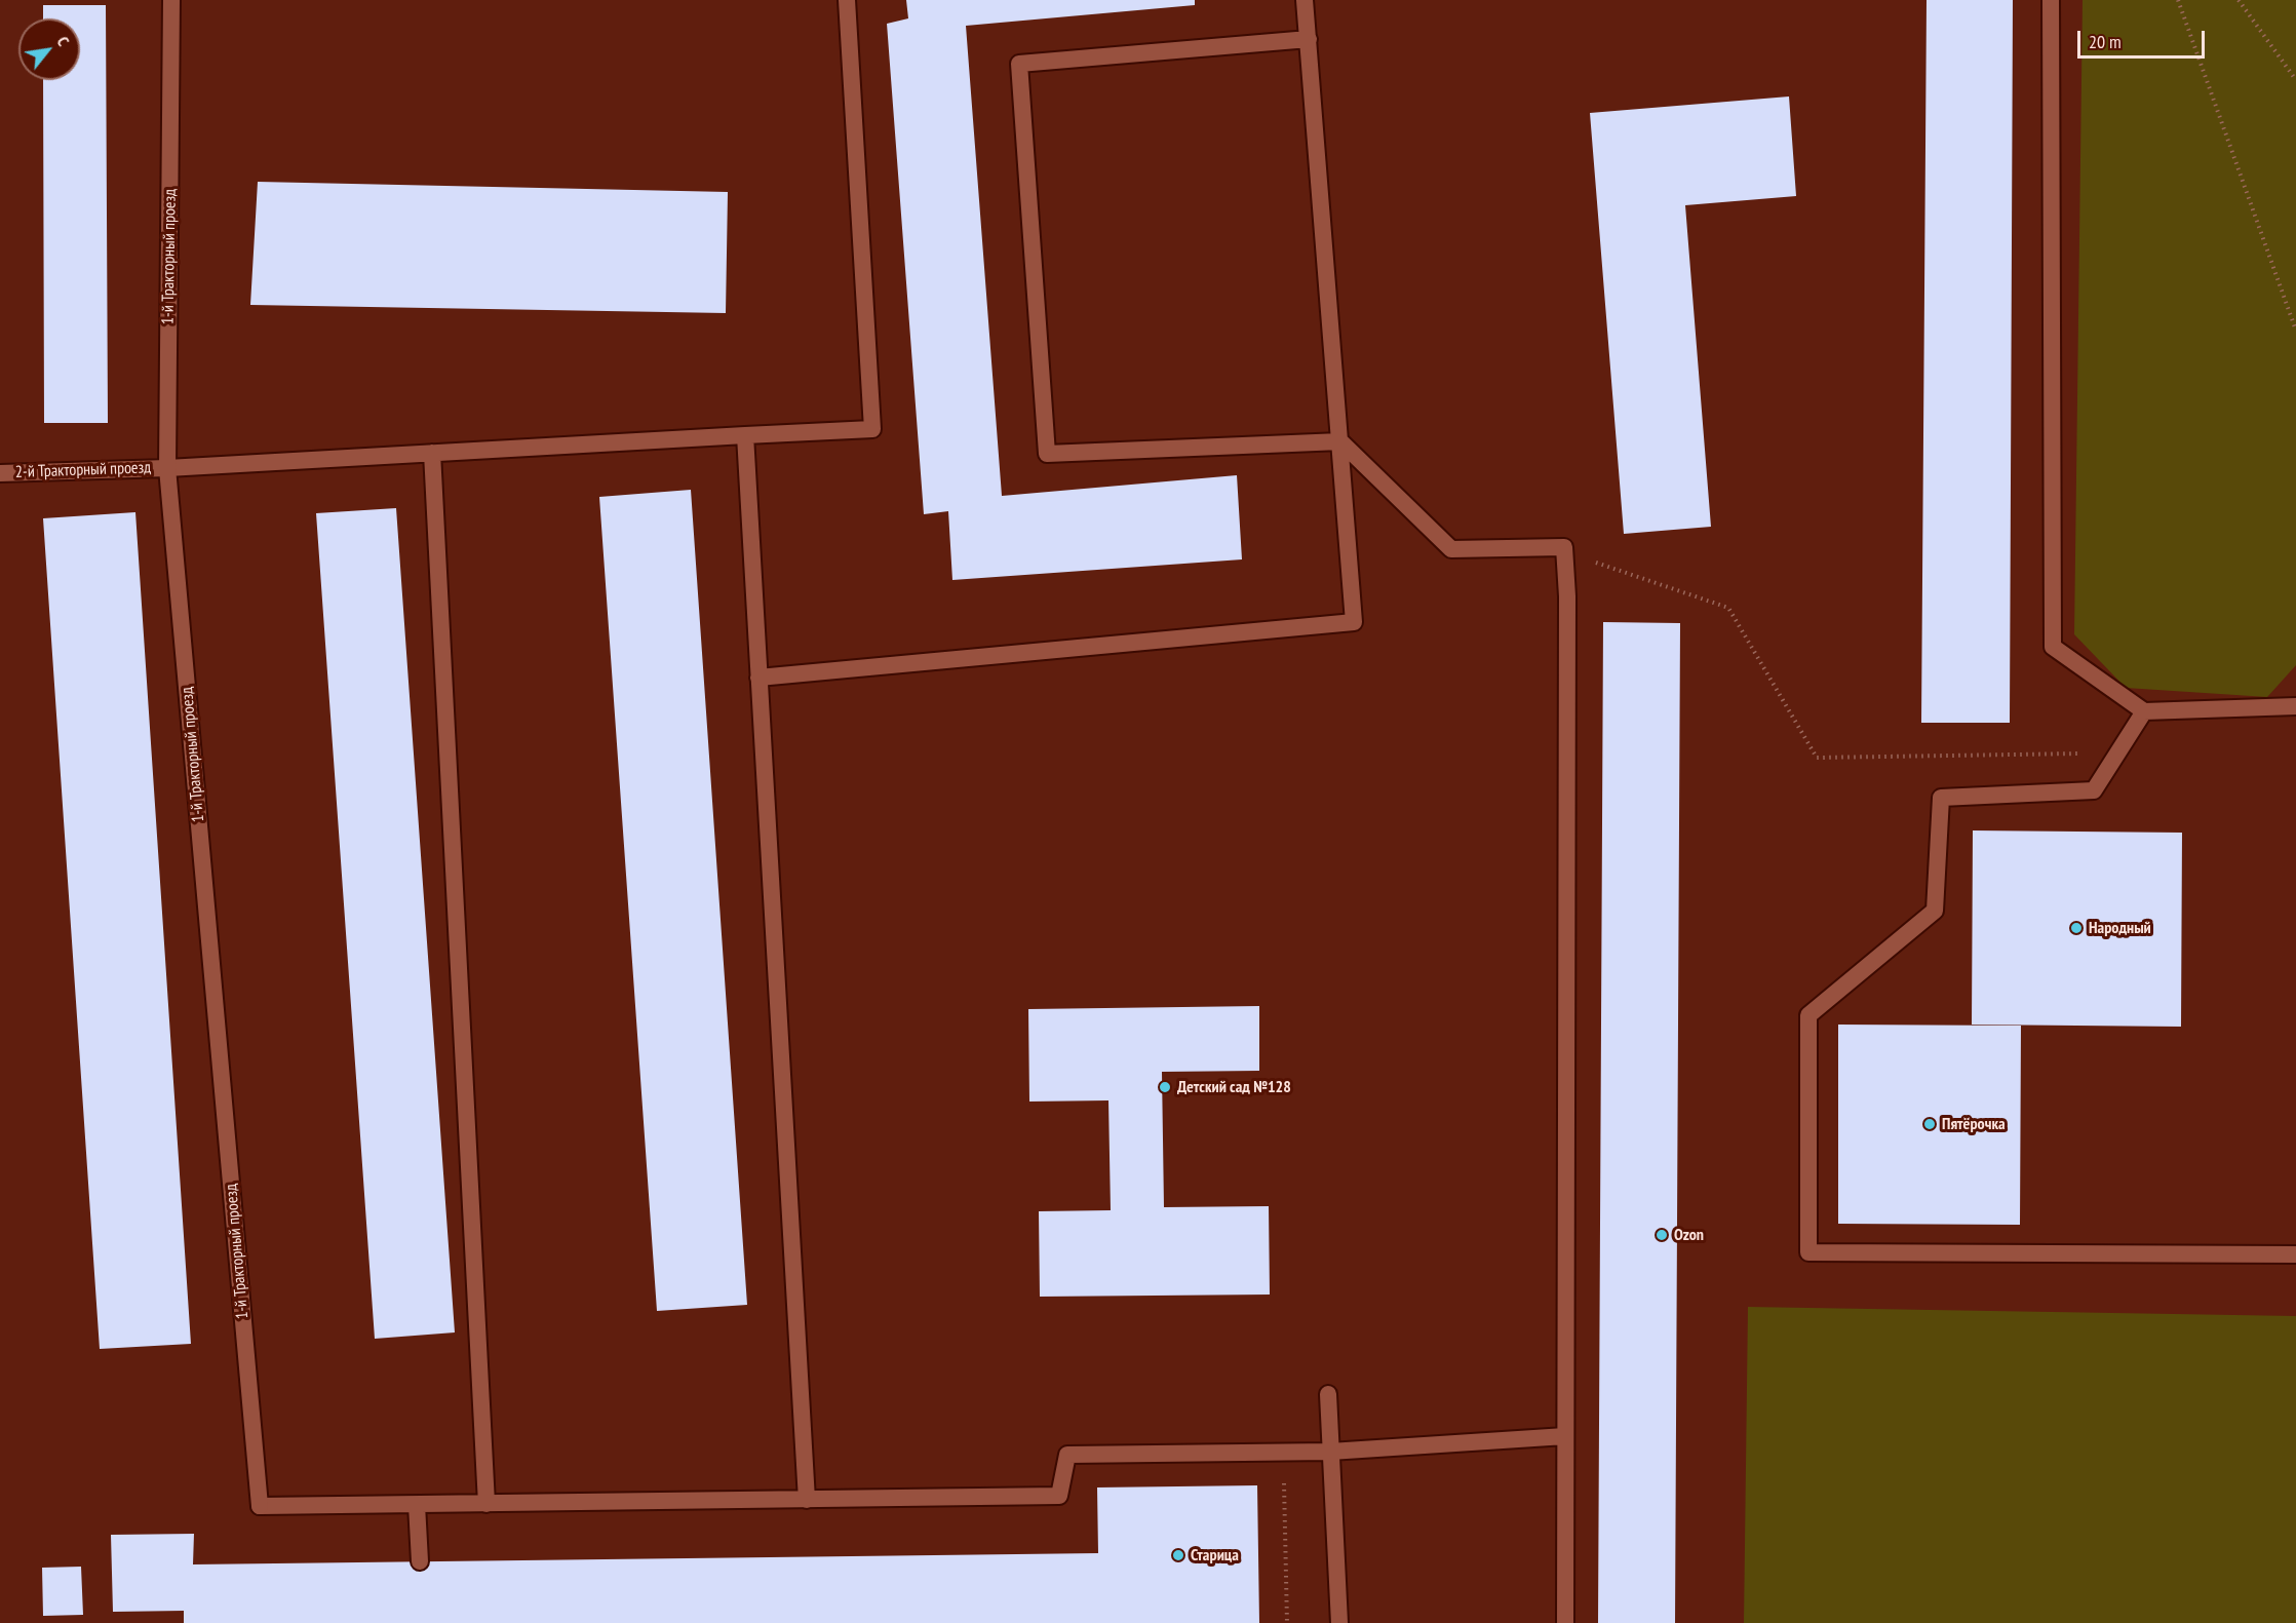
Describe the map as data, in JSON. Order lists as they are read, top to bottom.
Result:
{
  "streets": {
    "street": ["1-й Тракторный проезд", "2-й Тракторный проезд"]
  },
  "crossings": [
    ["1-й Тракторный проезд", "2-й Тракторный проезд"]
  ],
  "places": [
    "Народный",
    "Детский сад №128",
    "Пятёрочка",
    "Ozon",
    "Старица"
  ],
  "scale_bar": "20 m",
  "north": "top right"
}
